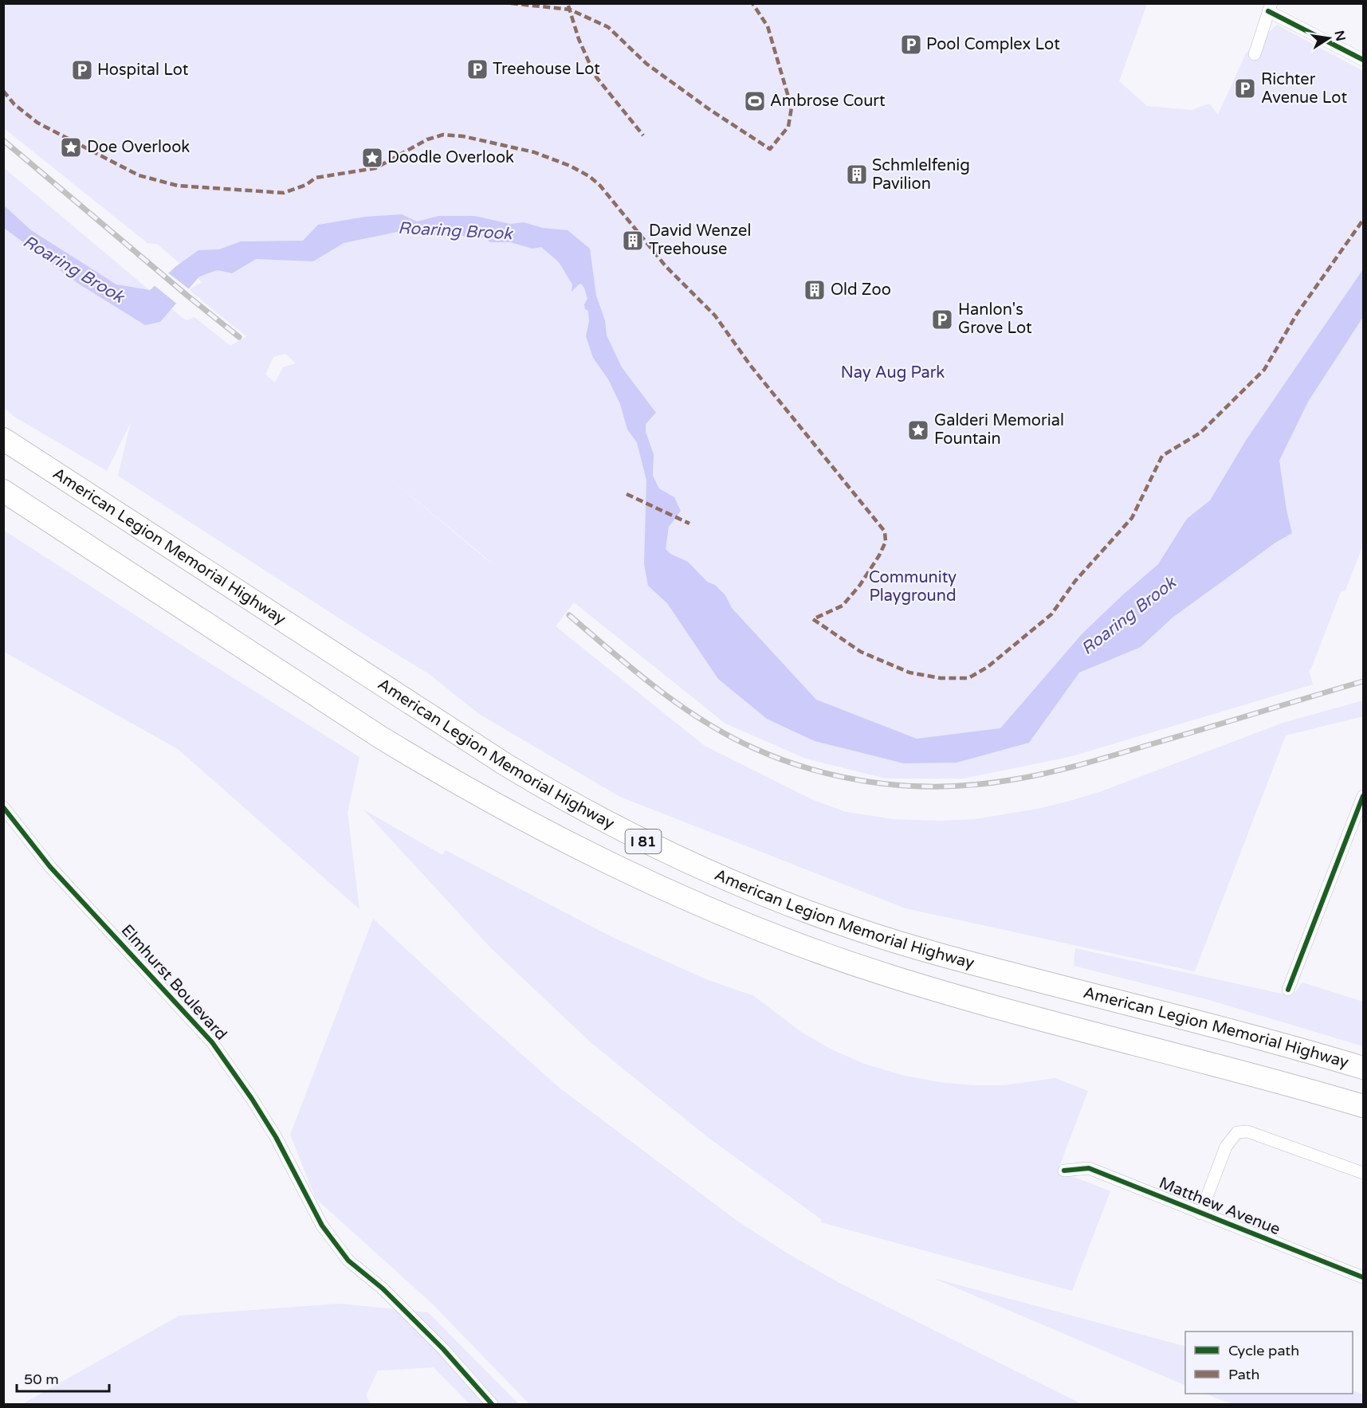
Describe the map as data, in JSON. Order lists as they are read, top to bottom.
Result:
{
  "streets": {
    "highway": ["American Legion Memorial Highway", "I 81"],
    "street": ["Elmhurst Boulevard", "Matthew Avenue"]
  },
  "water": ["Roaring Brook"],
  "parks": ["Nay Aug Park", "Community Playground"],
  "places": {
    "parking": [
      "Pool Complex Lot",
      "Treehouse Lot",
      "Hospital Lot",
      "Richter Avenue Lot",
      "Hanlon's Grove Lot"
    ],
    "sports": ["Ambrose Court"],
    "place": ["Doe Overlook", "Doodle Overlook", "Galderi Memorial Fountain"],
    "building": ["Schmlelfenig Pavilion", "David Wenzel Treehouse", "Old Zoo"]
  },
  "legend": ["Cycle path", "Path"],
  "scale_bar": "50 m",
  "north": "right"
}
